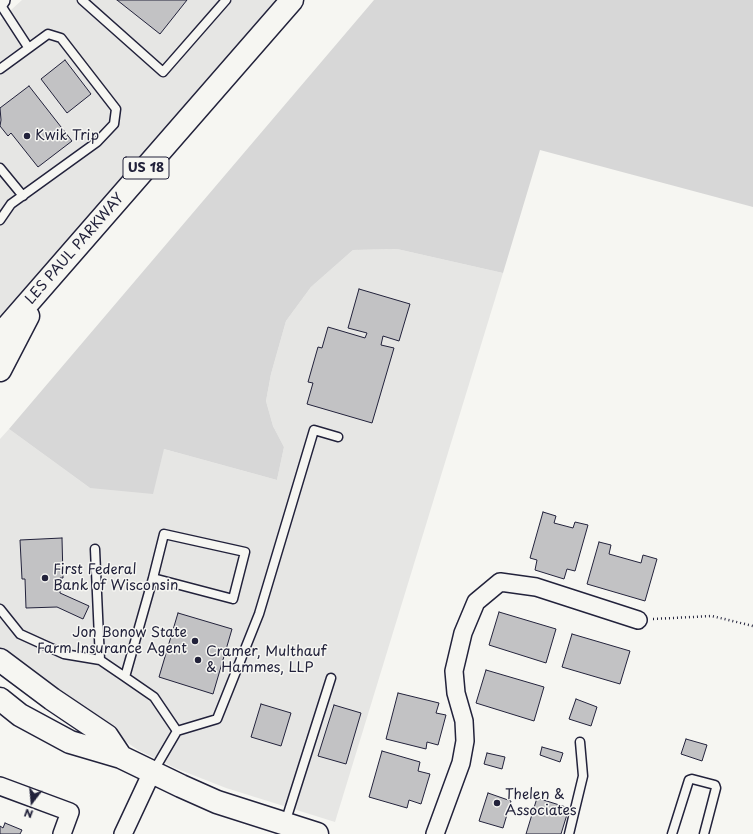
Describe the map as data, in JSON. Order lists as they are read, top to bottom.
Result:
{
  "streets": {
    "main road": ["US 18", "LES PAUL PARKWAY"]
  },
  "places": [
    "Kwik Trip",
    "First Federal Bank of Wisconsin",
    "Jon Bonow State Farm Insurance Agent",
    "Cramer, Multhauf & Hammes, LLP",
    "Thelen & Associates"
  ],
  "north": "bottom"
}
